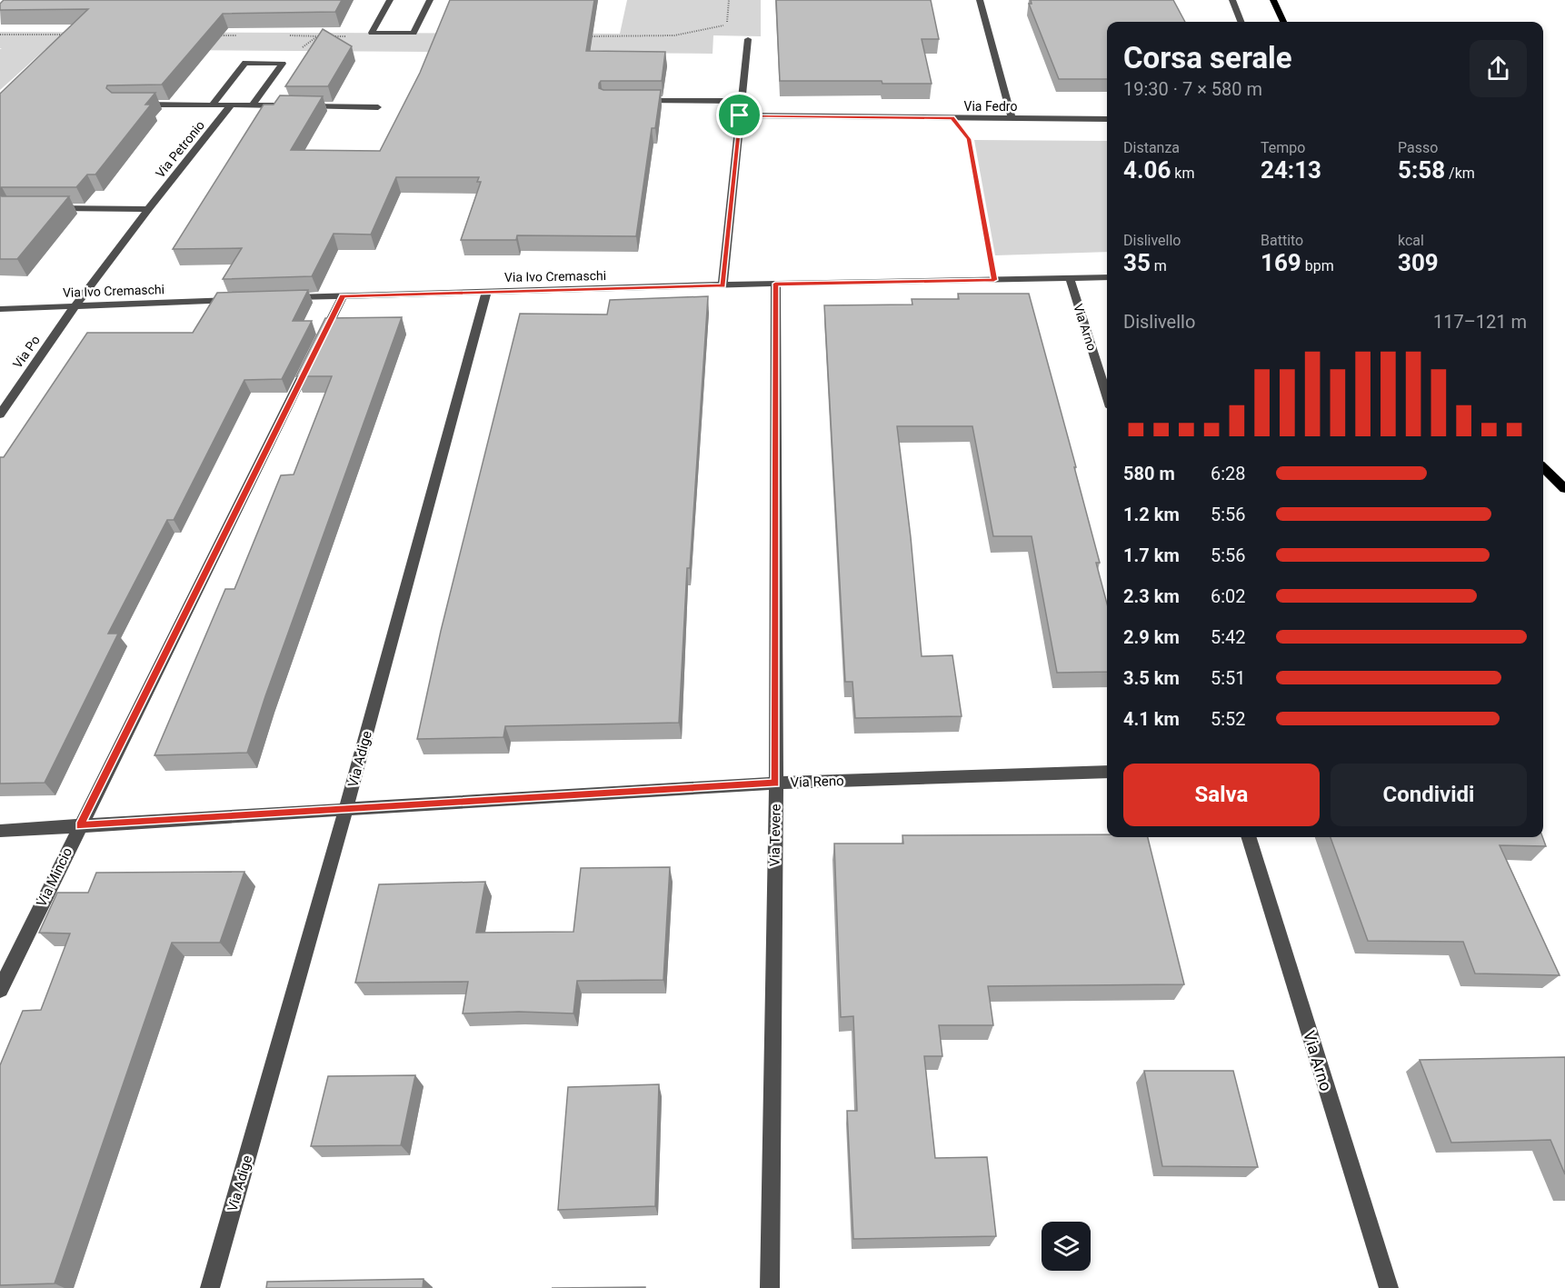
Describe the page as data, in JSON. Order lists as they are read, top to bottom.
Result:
{
  "streets": {
    "street": [
      "Via Fedro",
      "Via Petronio",
      "Via Ivo Cremaschi",
      "Via Arno",
      "Via Po",
      "Via Adige",
      "Via Reno",
      "Via Tevere",
      "Via Mincio"
    ]
  },
  "crossings": [
    ["Via Petronio", "Via Ivo Cremaschi"],
    ["Via Petronio", "Via Po"],
    ["Via Ivo Cremaschi", "Via Arno"],
    ["Via Ivo Cremaschi", "Via Po"],
    ["Via Ivo Cremaschi", "Via Adige"],
    ["Via Ivo Cremaschi", "Via Tevere"],
    ["Via Ivo Cremaschi", "Via Mincio"],
    ["Via Adige", "Via Reno"],
    ["Via Reno", "Via Tevere"],
    ["Via Reno", "Via Mincio"]
  ],
  "page": {
    "heading": ["Corsa serale", "19:30 · 7 × 580 m"],
    "stats": [
      ["Distanza", "4.06 km"],
      ["Tempo", "24:13"],
      ["Passo", "5:58 /km"],
      ["Dislivello", "35 m"],
      ["Battito", "169 bpm"],
      ["kcal", "309"]
    ],
    "chart": ["Dislivello", "117–121 m"],
    "list": [
      {
        "name": "580 m",
        "note": "6:28"
      },
      {
        "name": "1.2 km",
        "note": "5:56"
      },
      {
        "name": "1.7 km",
        "note": "5:56"
      },
      {
        "name": "2.3 km",
        "note": "6:02"
      },
      {
        "name": "2.9 km",
        "note": "5:42"
      },
      {
        "name": "3.5 km",
        "note": "5:51"
      },
      {
        "name": "4.1 km",
        "note": "5:52"
      }
    ],
    "buttons": ["Salva", "Condividi"]
  }
}
